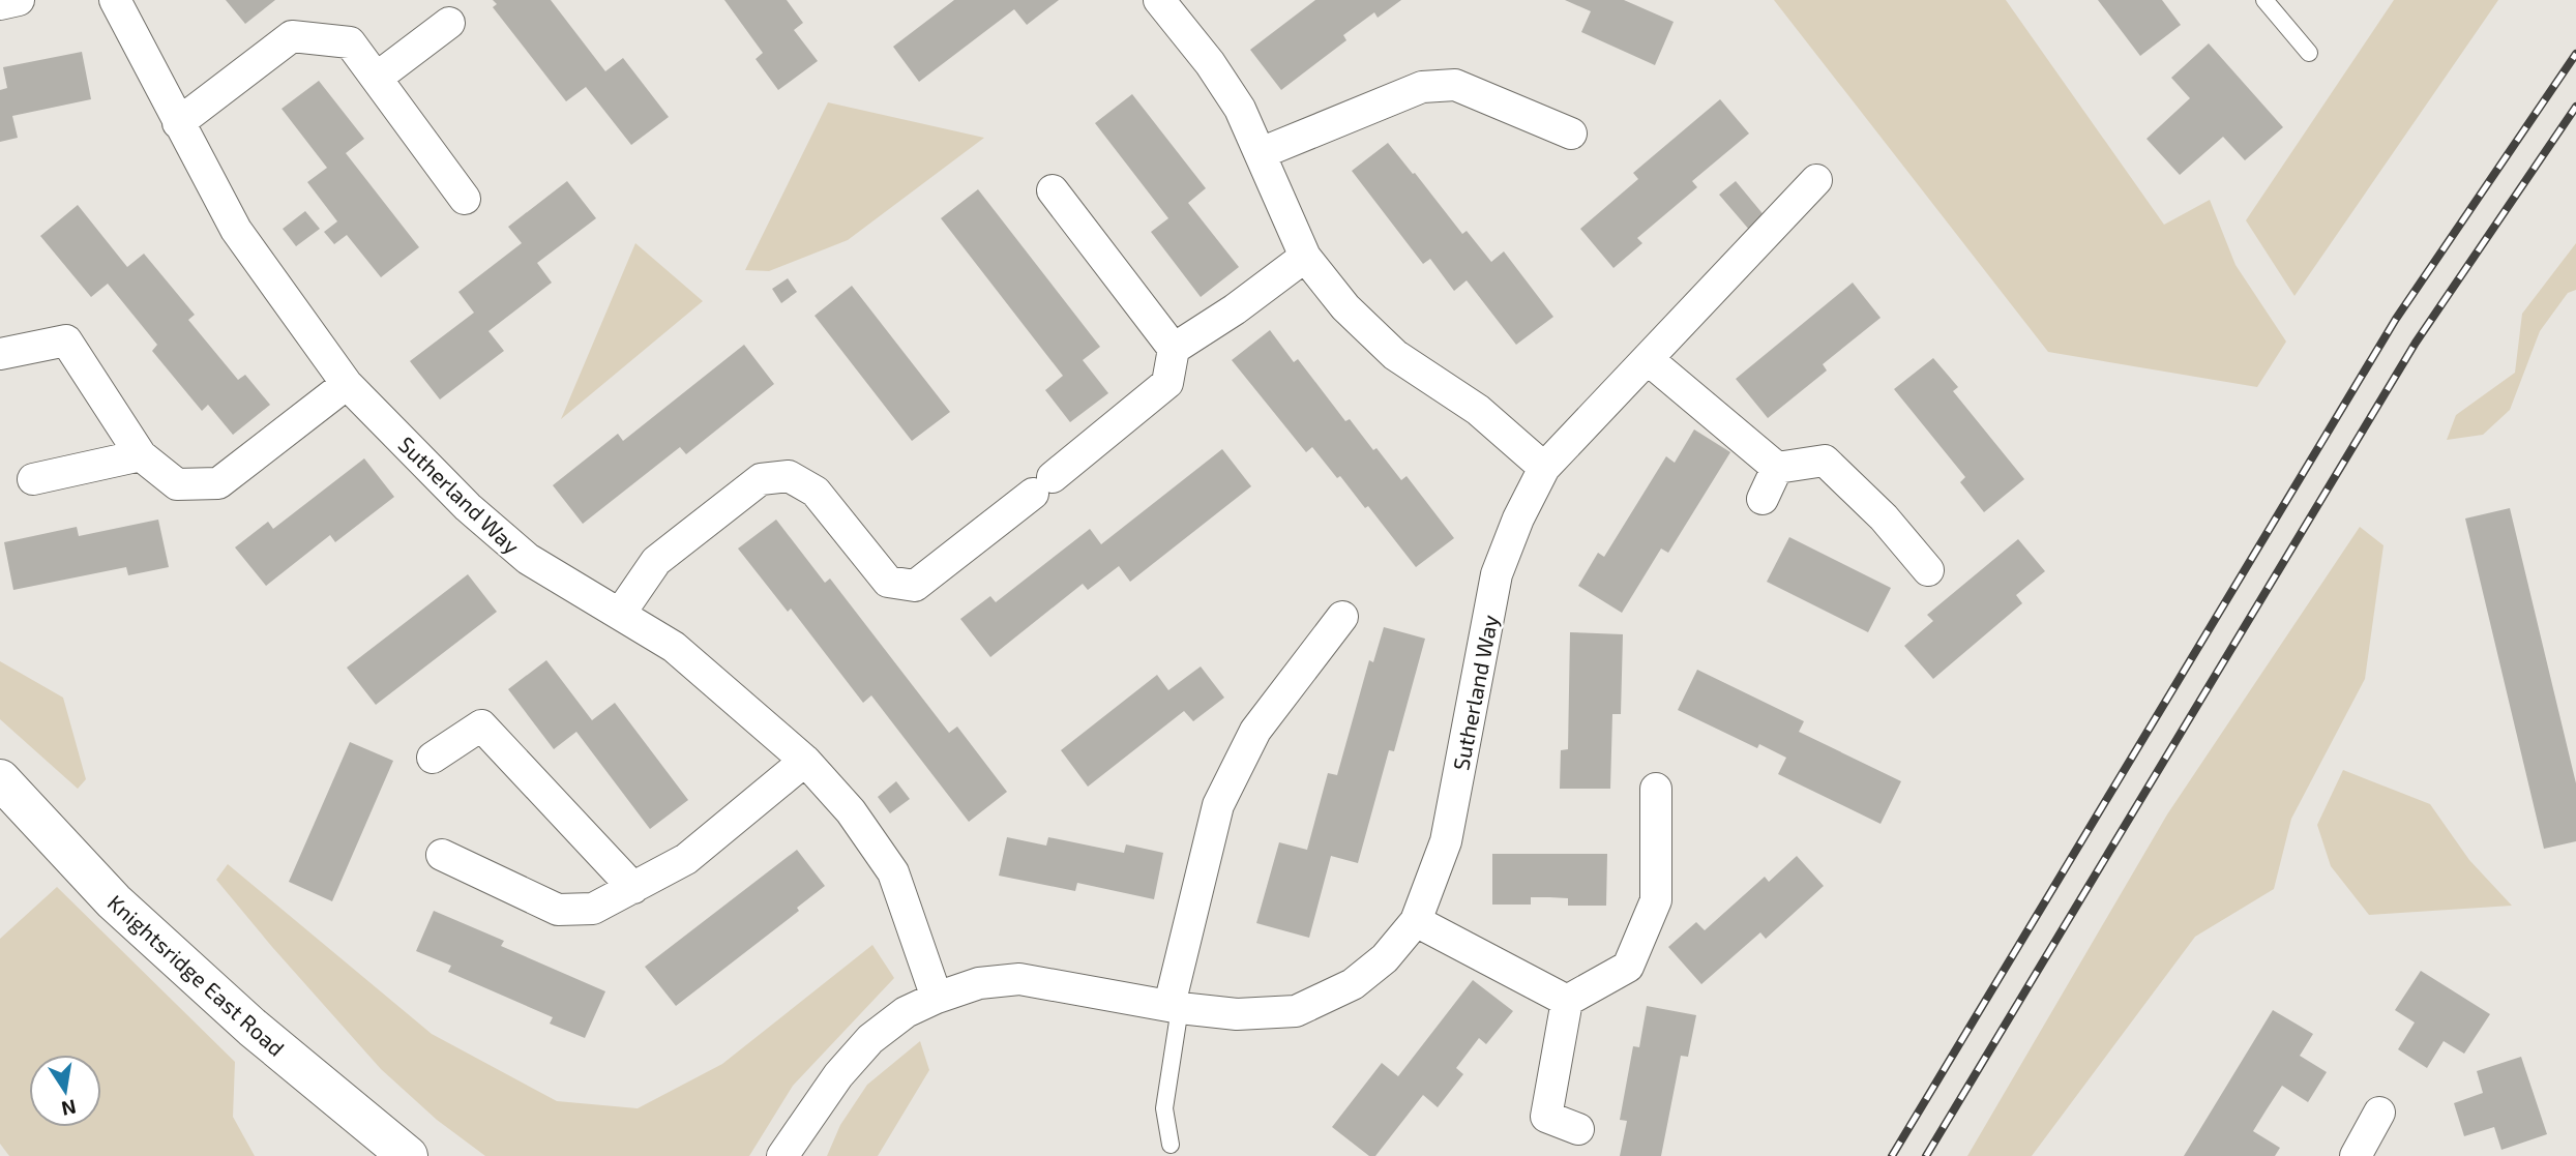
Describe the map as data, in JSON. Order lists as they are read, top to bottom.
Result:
{
  "streets": {
    "street": ["Sutherland Way", "Knightsridge East Road"]
  },
  "north": "bottom"
}
